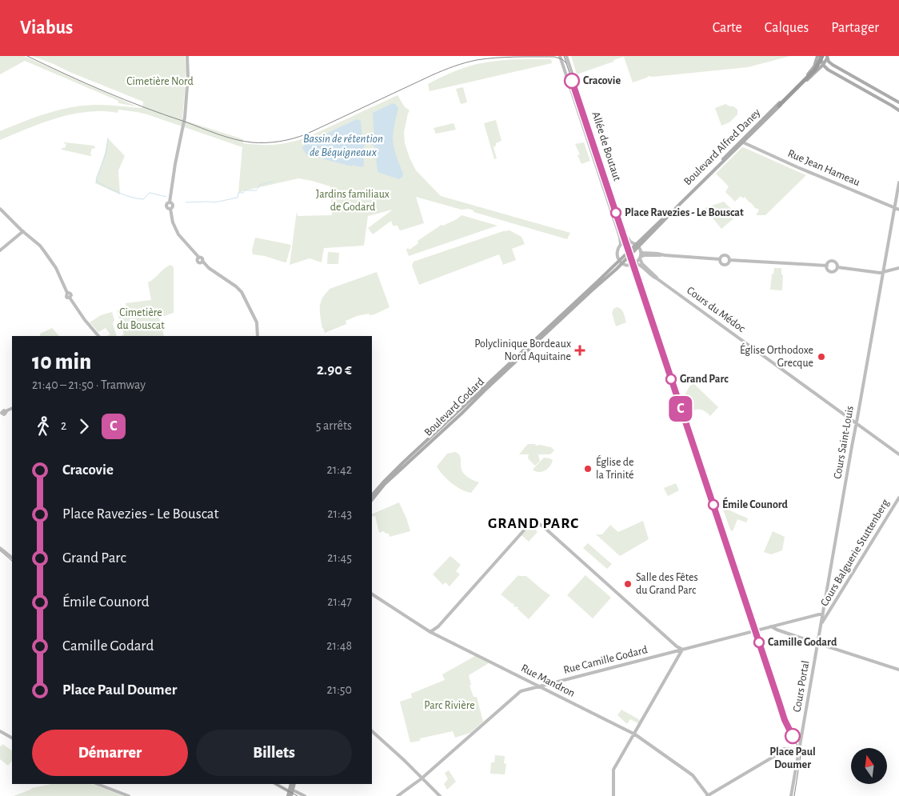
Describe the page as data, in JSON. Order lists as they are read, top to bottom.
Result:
{
  "streets": {
    "main road": ["Boulevard Alfred Daney", "Boulevard Godard"],
    "street": [
      "Allée de Boutaut",
      "Rue Jean Hameau",
      "Cours du Médoc",
      "Cours Saint-Louis",
      "Cours Balguerie Stuttenberg",
      "Rue Camille Godard",
      "Rue Mandron",
      "Cours Portal"
    ]
  },
  "crossings": [
    ["Allée de Boutaut", "Boulevard Alfred Daney"],
    ["Allée de Boutaut", "Boulevard Godard"],
    ["Boulevard Alfred Daney", "Rue Jean Hameau"],
    ["Boulevard Alfred Daney", "Boulevard Godard"],
    ["Rue Jean Hameau", "Cours Saint-Louis"],
    ["Cours du Médoc", "Cours Saint-Louis"],
    ["Cours Saint-Louis", "Cours Balguerie Stuttenberg"],
    ["Cours Saint-Louis", "Rue Camille Godard"],
    ["Cours Saint-Louis", "Cours Portal"],
    ["Cours Balguerie Stuttenberg", "Rue Camille Godard"],
    ["Cours Balguerie Stuttenberg", "Cours Portal"],
    ["Rue Camille Godard", "Rue Mandron"],
    ["Rue Camille Godard", "Cours Portal"]
  ],
  "districts": ["GRAND PARC"],
  "water": ["Bassin de rétention de Béquigneaux"],
  "parks": [
    "Cimetière Nord",
    "Jardins familiaux de Godard",
    "Cimetière du Bouscat",
    "Parc Rivière"
  ],
  "places": {
    "other": [
      "Cracovie",
      "Place Ravezies - Le Bouscat",
      "Église Orthodoxe Grecque",
      "Grand Parc",
      "Église de la Trinité",
      "Émile Counord",
      "Salle des Fêtes du Grand Parc",
      "Camille Godard",
      "Place Paul Doumer"
    ],
    "health": ["Polyclinique Bordeaux Nord Aquitaine"]
  },
  "lines": ["tram line C"],
  "north": "top",
  "page": {
    "header": "Viabus",
    "nav": ["Carte", "Calques", "Partager"],
    "on_map": "C",
    "heading": ["10 min", "21:40 – 21:50 · Tramway", "2.90 €"],
    "legs": ["2", "C", "5 arrêts"],
    "list": [
      {
        "name": "Cracovie",
        "value": "21:42"
      },
      {
        "name": "Place Ravezies - Le Bouscat",
        "value": "21:43"
      },
      {
        "name": "Grand Parc",
        "value": "21:45"
      },
      {
        "name": "Émile Counord",
        "value": "21:47"
      },
      {
        "name": "Camille Godard",
        "value": "21:48"
      },
      {
        "name": "Place Paul Doumer",
        "value": "21:50"
      }
    ],
    "buttons": ["Démarrer", "Billets"]
  }
}
